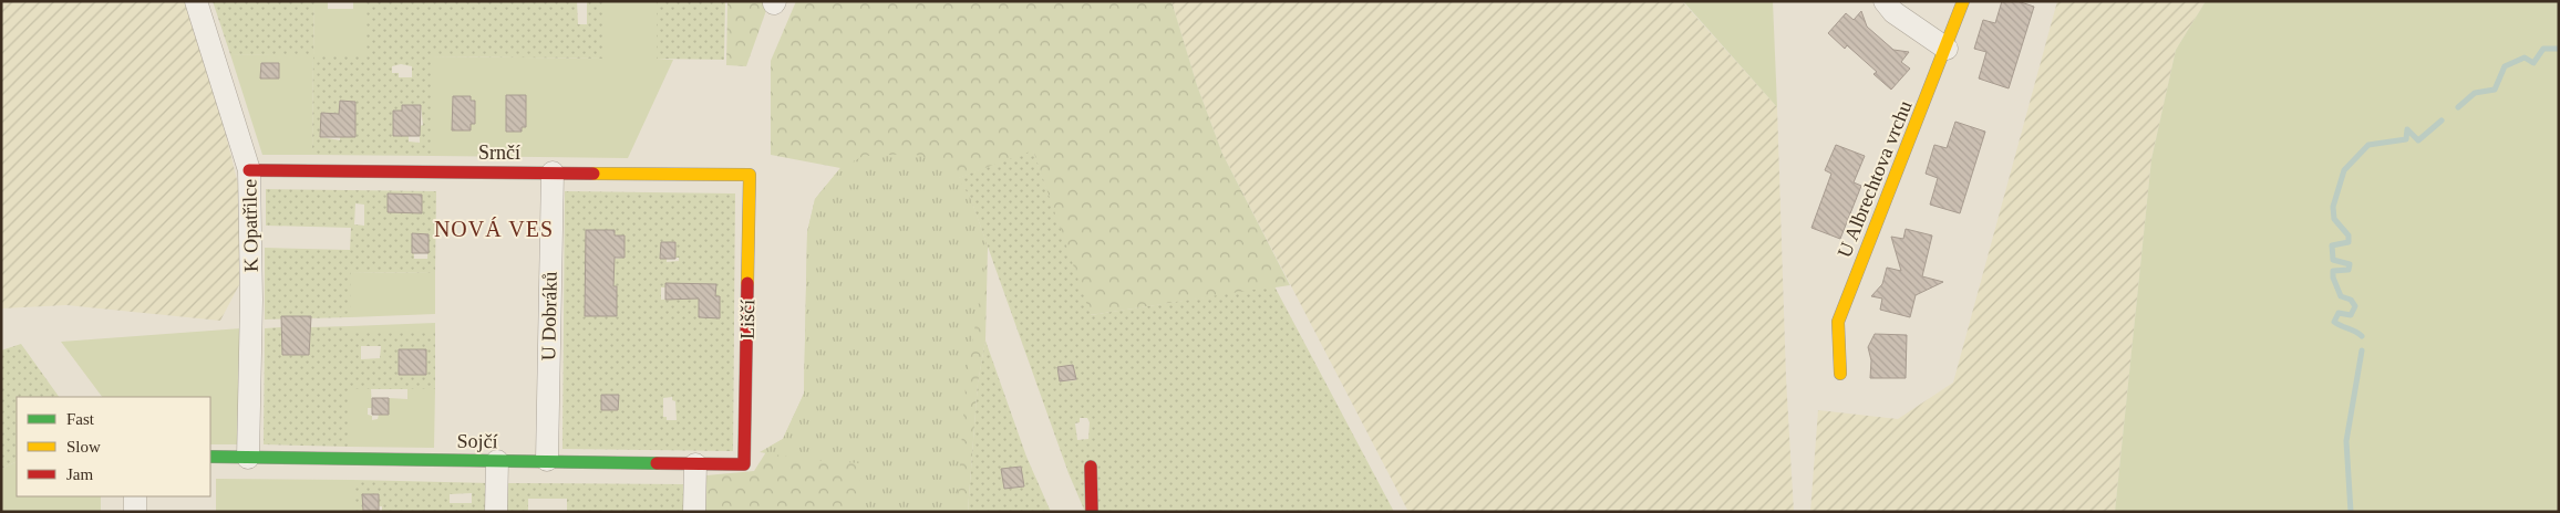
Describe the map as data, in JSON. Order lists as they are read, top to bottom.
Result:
{
  "streets": {
    "street": [
      "Srnčí",
      "U Albrechtova vrchu",
      "K Opatřilce",
      "U Dobráků",
      "Liščí",
      "Sojčí"
    ]
  },
  "crossings": [
    ["Srnčí", "K Opatřilce"],
    ["Srnčí", "U Dobráků"],
    ["Srnčí", "Liščí"],
    ["K Opatřilce", "Sojčí"],
    ["U Dobráků", "Sojčí"],
    ["Liščí", "Sojčí"]
  ],
  "districts": ["NOVÁ VES"],
  "legend": ["Fast", "Slow", "Jam"]
}
